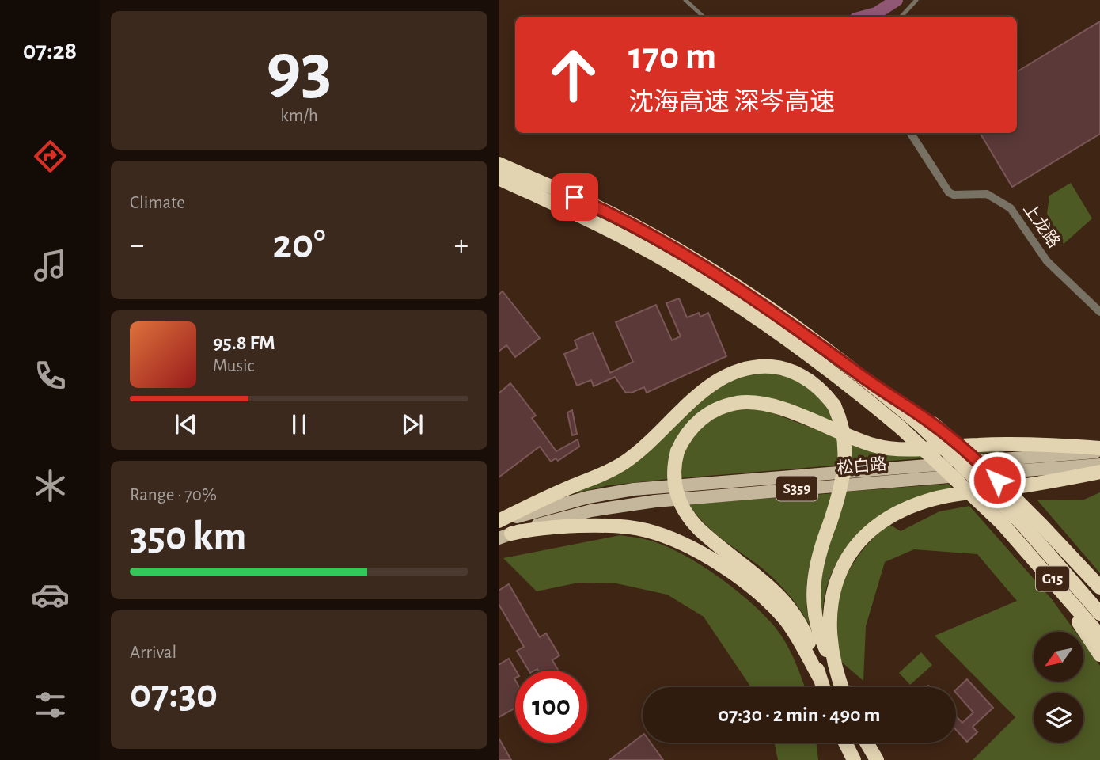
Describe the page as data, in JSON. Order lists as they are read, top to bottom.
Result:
{
  "streets": {
    "highway": ["G15"],
    "main road": ["松白路", "S359"],
    "street": ["上龙路"]
  },
  "north": "bottom left",
  "page": {
    "tabs": "07:28",
    "tile": [
      ["93", "km/h"],
      "Climate",
      ["Range · 70%", "350 km"],
      ["Arrival", "07:30"]
    ],
    "turn": ["170 m", "沈海高速 深岑高速"],
    "heat": ["−", "20°", "+"],
    "song": ["95.8 FM", "Music"],
    "limit": "100",
    "trip": "07:30 · 2 min · 490 m"
  }
}
